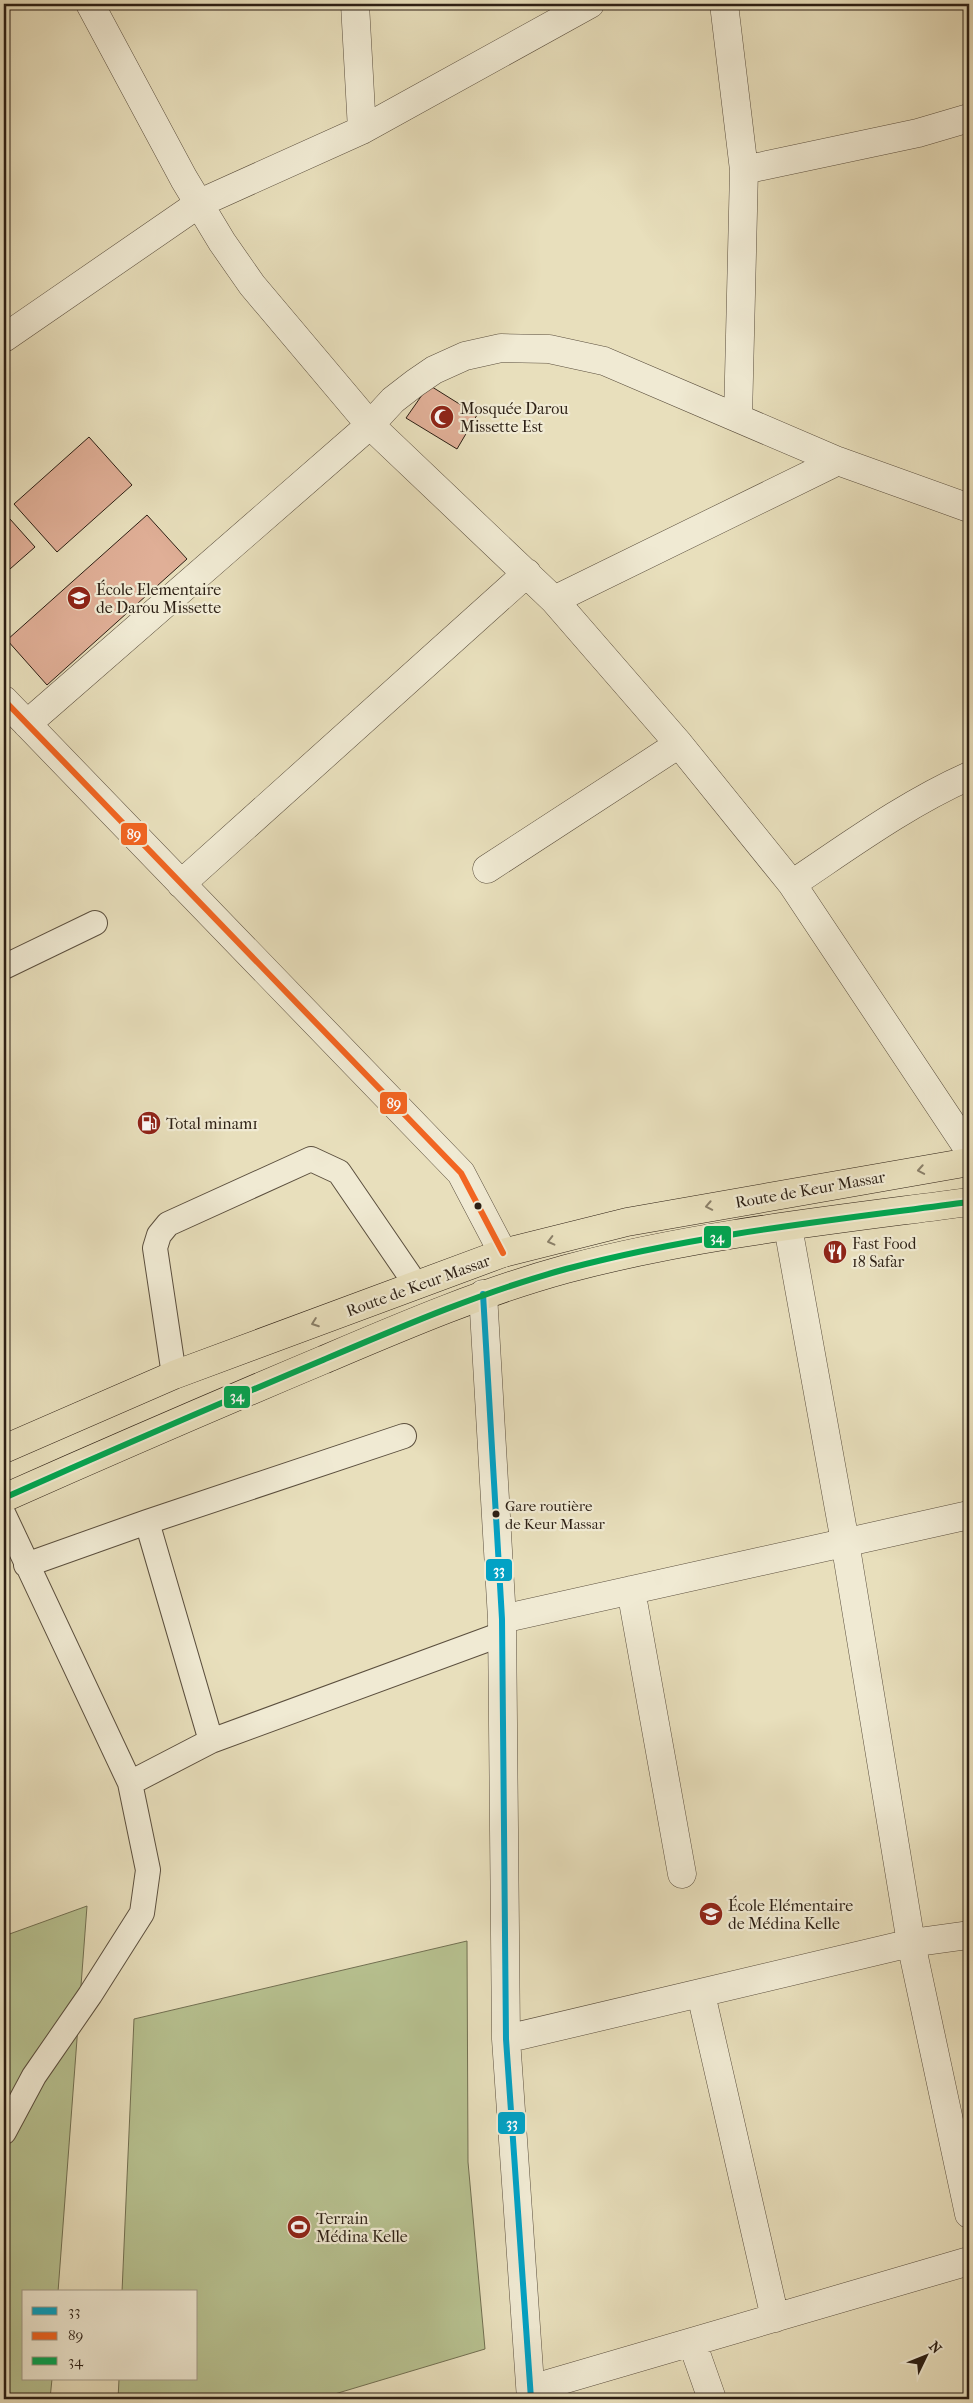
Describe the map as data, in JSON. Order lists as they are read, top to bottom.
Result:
{
  "streets": {
    "main road": ["Route de Keur Massar"]
  },
  "places": {
    "mosque": ["Mosquée Darou Missette Est"],
    "school or university": ["École Elementaire de Darou Missette", "École Elémentaire de Médina Kelle"],
    "fuel station": ["Total minam1"],
    "restaurant": ["Fast Food 18 Safar"],
    "other": ["Gare routière de Keur Massar"],
    "sports": ["Terrain Médina Kelle"]
  },
  "lines": ["transit line 89", "transit line 34", "transit line 33"],
  "legend": ["33", "89", "34"],
  "north": "top right"
}
